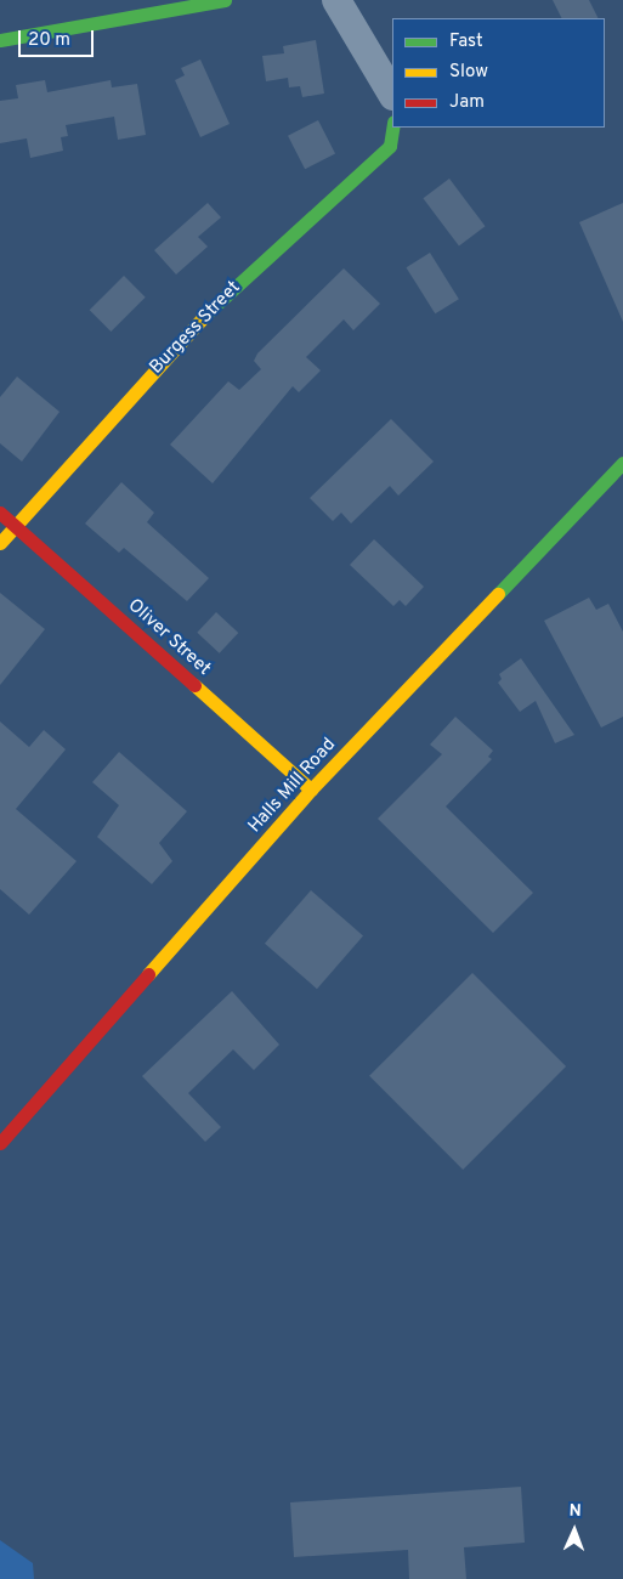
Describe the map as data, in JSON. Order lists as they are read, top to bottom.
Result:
{
  "streets": {
    "street": ["Burgess Street", "Oliver Street", "Halls Mill Road"]
  },
  "crossings": [
    ["Burgess Street", "Oliver Street"],
    ["Oliver Street", "Halls Mill Road"]
  ],
  "legend": ["Fast", "Slow", "Jam"],
  "scale_bar": "20 m",
  "north": "top"
}
